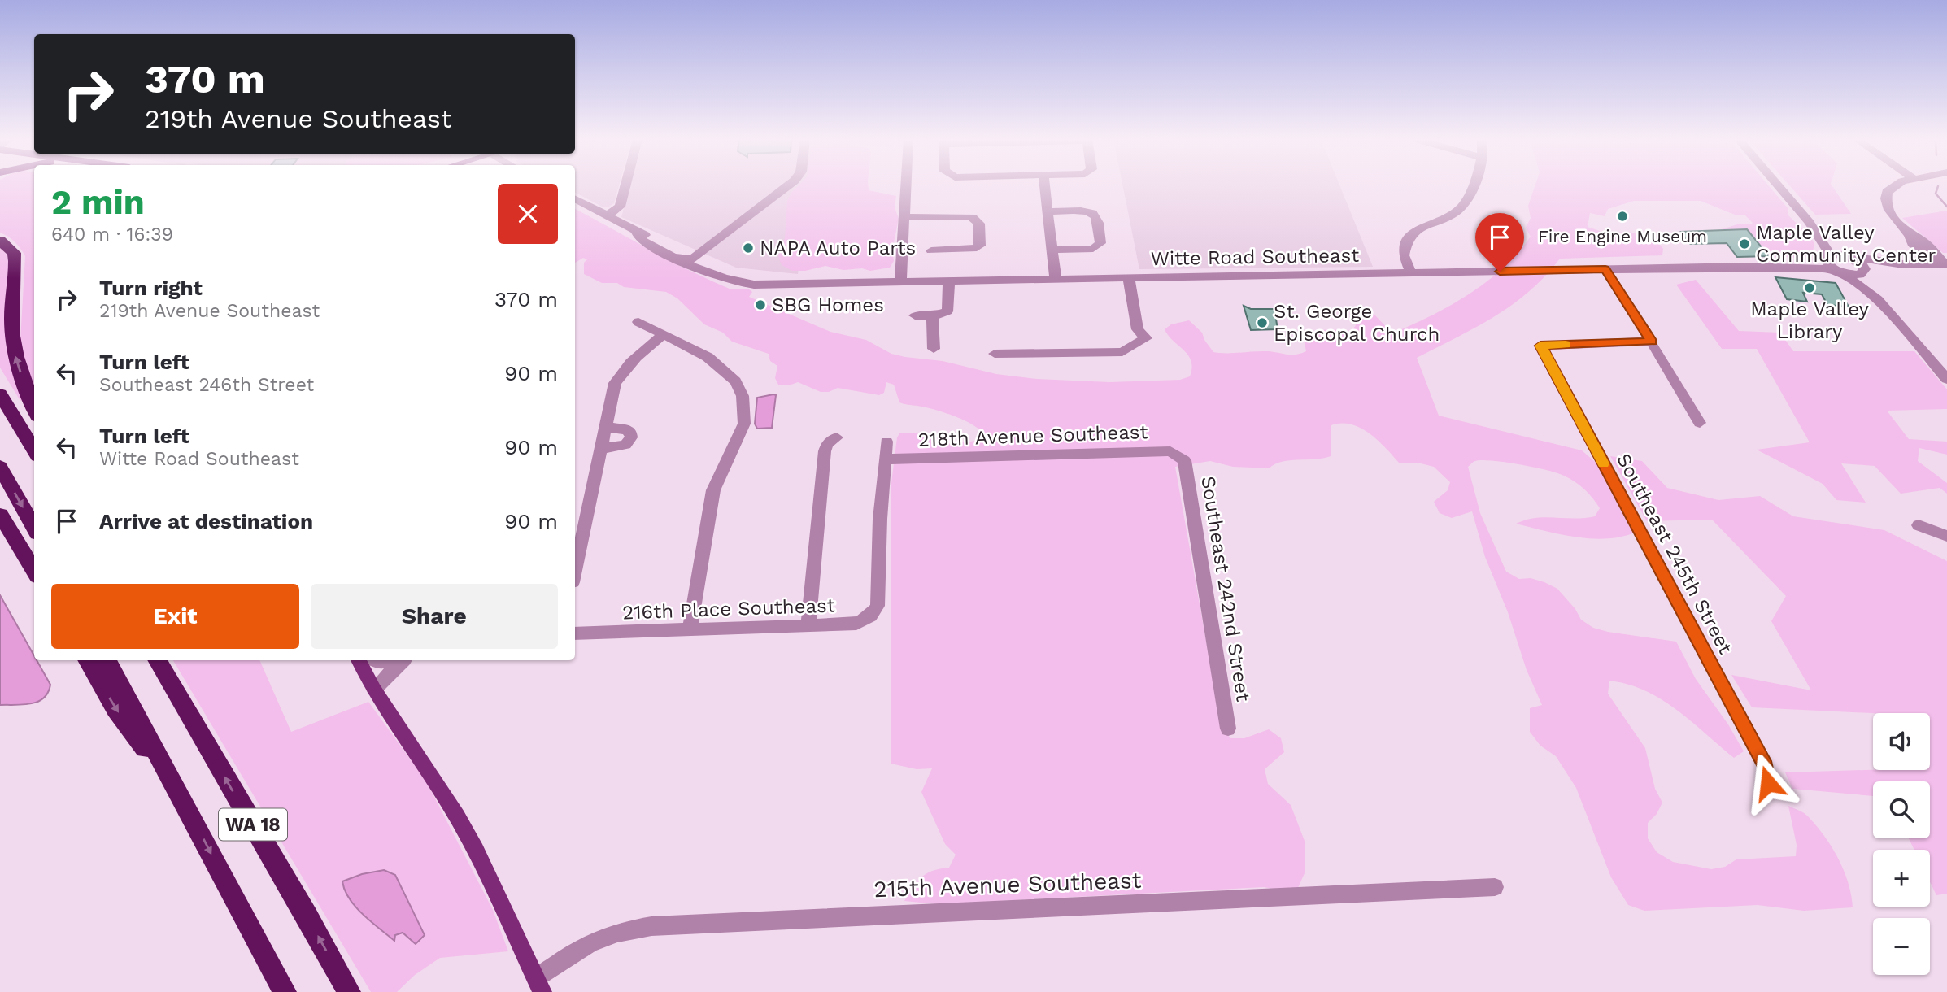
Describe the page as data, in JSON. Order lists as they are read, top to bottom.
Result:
{
  "streets": {
    "highway": ["WA 18"],
    "street": [
      "Witte Road Southeast",
      "218th Avenue Southeast",
      "Southeast 245th Street",
      "Southeast 242nd Street",
      "216th Place Southeast",
      "215th Avenue Southeast"
    ]
  },
  "crossings": [
    ["218th Avenue Southeast", "Southeast 242nd Street"],
    ["218th Avenue Southeast", "216th Place Southeast"]
  ],
  "places": [
    "Fire Engine Museum",
    "Maple Valley Community Center",
    "NAPA Auto Parts",
    "Maple Valley Library",
    "SBG Homes",
    "St. George Episcopal Church"
  ],
  "page": {
    "turn": ["370 m", "219th Avenue Southeast"],
    "heading": ["2 min", "640 m · 16:39"],
    "list": [
      {
        "name": "Turn right",
        "note": "219th Avenue Southeast",
        "value": "370 m"
      },
      {
        "name": "Turn left",
        "note": "Southeast 246th Street",
        "value": "90 m"
      },
      {
        "name": "Turn left",
        "note": "Witte Road Southeast",
        "value": "90 m"
      },
      {
        "name": "Arrive at destination",
        "value": "90 m"
      }
    ],
    "buttons": ["Exit", "Share"],
    "map_buttons": ["+", "−"]
  }
}
